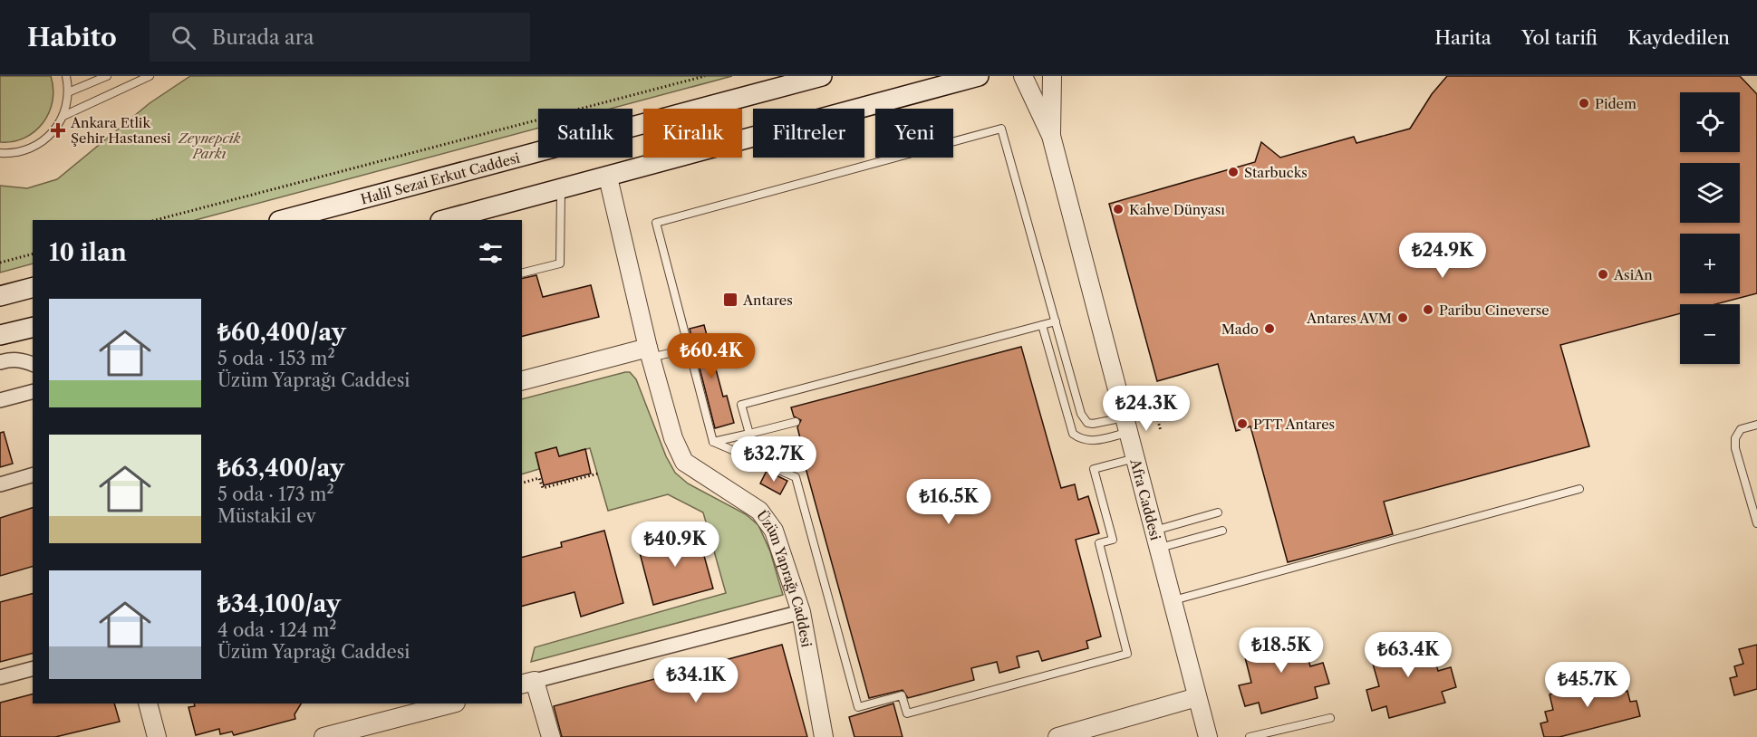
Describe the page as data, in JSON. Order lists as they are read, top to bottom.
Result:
{
  "streets": {
    "main road": ["Halil Sezai Erkut Caddesi"],
    "street": ["Afra Caddesi", "Üzüm Yaprağı Caddesi"]
  },
  "parks": ["Zeynepcik Parkı"],
  "places": {
    "other": [
      "Pidem",
      "Starbucks",
      "Kahve Dünyası",
      "AsiAn",
      "Paribu Cineverse",
      "Antares AVM",
      "Mado",
      "PTT Antares"
    ],
    "health": ["Ankara Etlik Şehir Hastanesi"],
    "transit": ["Antares"]
  },
  "page": {
    "header": "Habito",
    "search": "Burada ara",
    "nav": ["Harita", "Yol tarifi", "Kaydedilen"],
    "map_buttons": ["+", "−"],
    "chip": [
      "Satılık",
      "Kiralık",
      "Filtreler",
      "Yeni"
    ],
    "heading": "10 ilan",
    "price": [
      "₺24.9K",
      "₺60.4K",
      "₺24.3K",
      "₺32.7K",
      "₺16.5K",
      "₺40.9K",
      "₺18.5K",
      "₺63.4K",
      "₺34.1K",
      "₺45.7K"
    ],
    "list": [
      {
        "name": "₺60,400/ay",
        "note": "5 oda · 153 m² · Üzüm Yaprağı Caddesi"
      },
      {
        "name": "₺63,400/ay",
        "note": "5 oda · 173 m² · Müstakil ev"
      },
      {
        "name": "₺34,100/ay",
        "note": "4 oda · 124 m² · Üzüm Yaprağı Caddesi"
      }
    ]
  }
}
